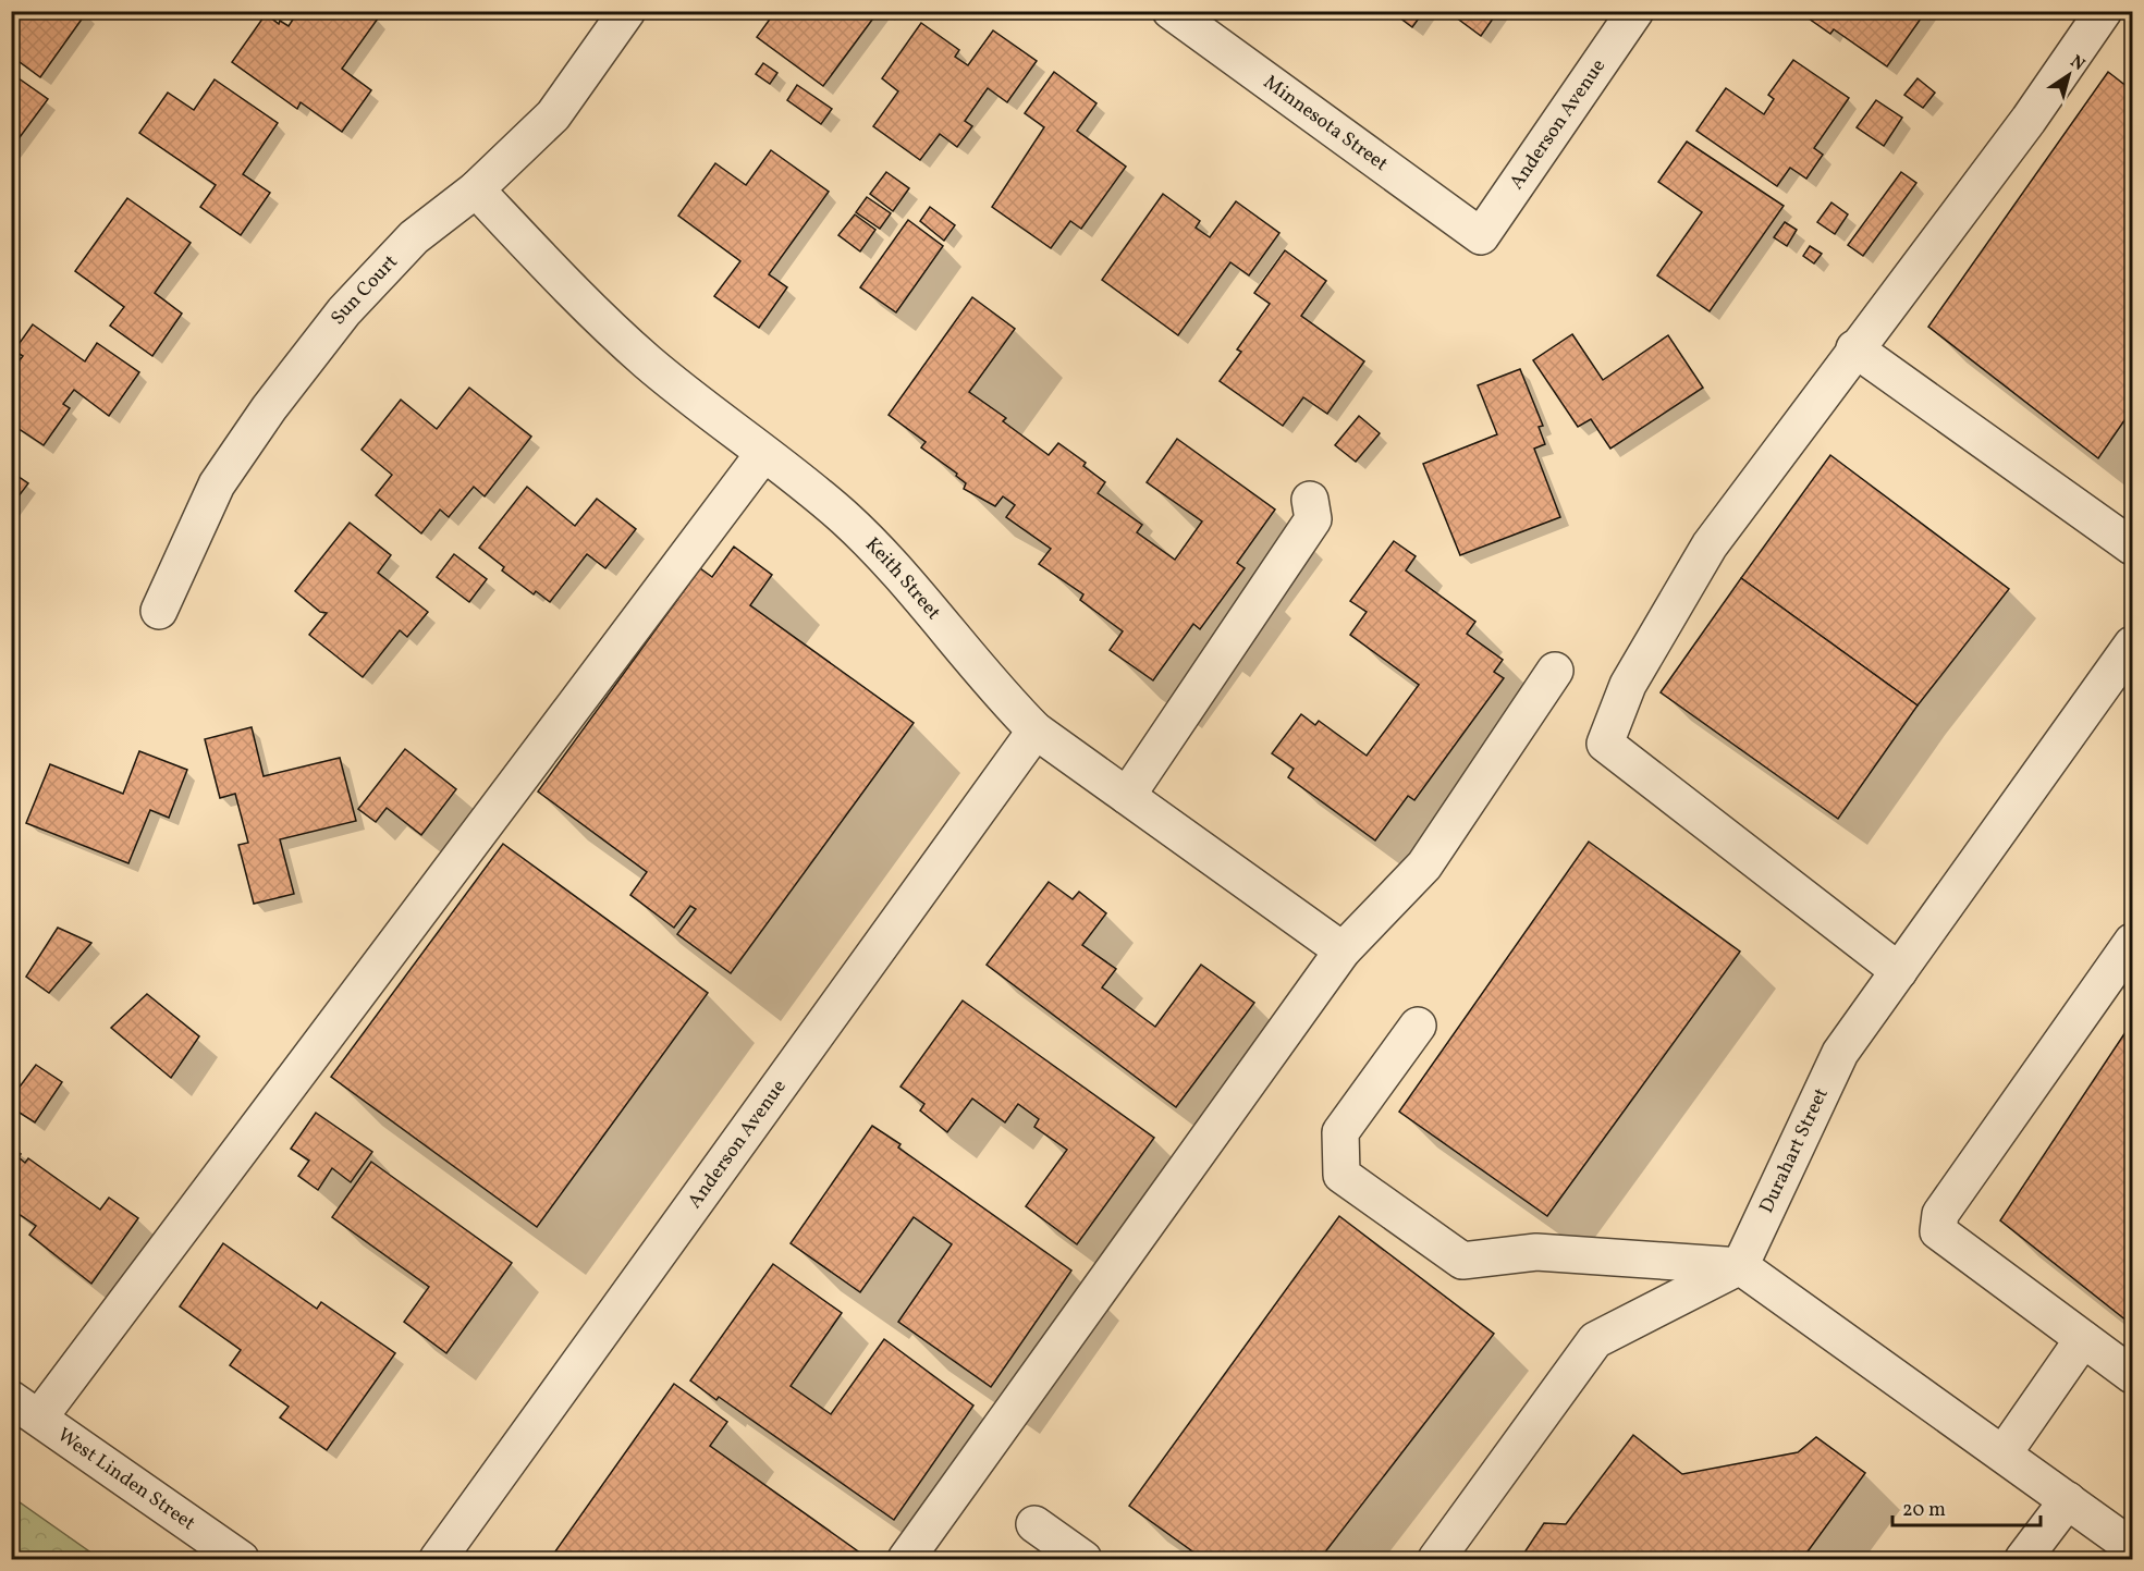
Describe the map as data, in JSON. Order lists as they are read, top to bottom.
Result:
{
  "streets": {
    "street": [
      "Minnesota Street",
      "Anderson Avenue",
      "Sun Court",
      "Keith Street",
      "Durahart Street",
      "West Linden Street"
    ]
  },
  "crossings": [
    ["Minnesota Street", "Anderson Avenue"],
    ["Anderson Avenue", "Keith Street"],
    ["Sun Court", "Keith Street"]
  ],
  "scale_bar": "20 m",
  "north": "top right"
}
